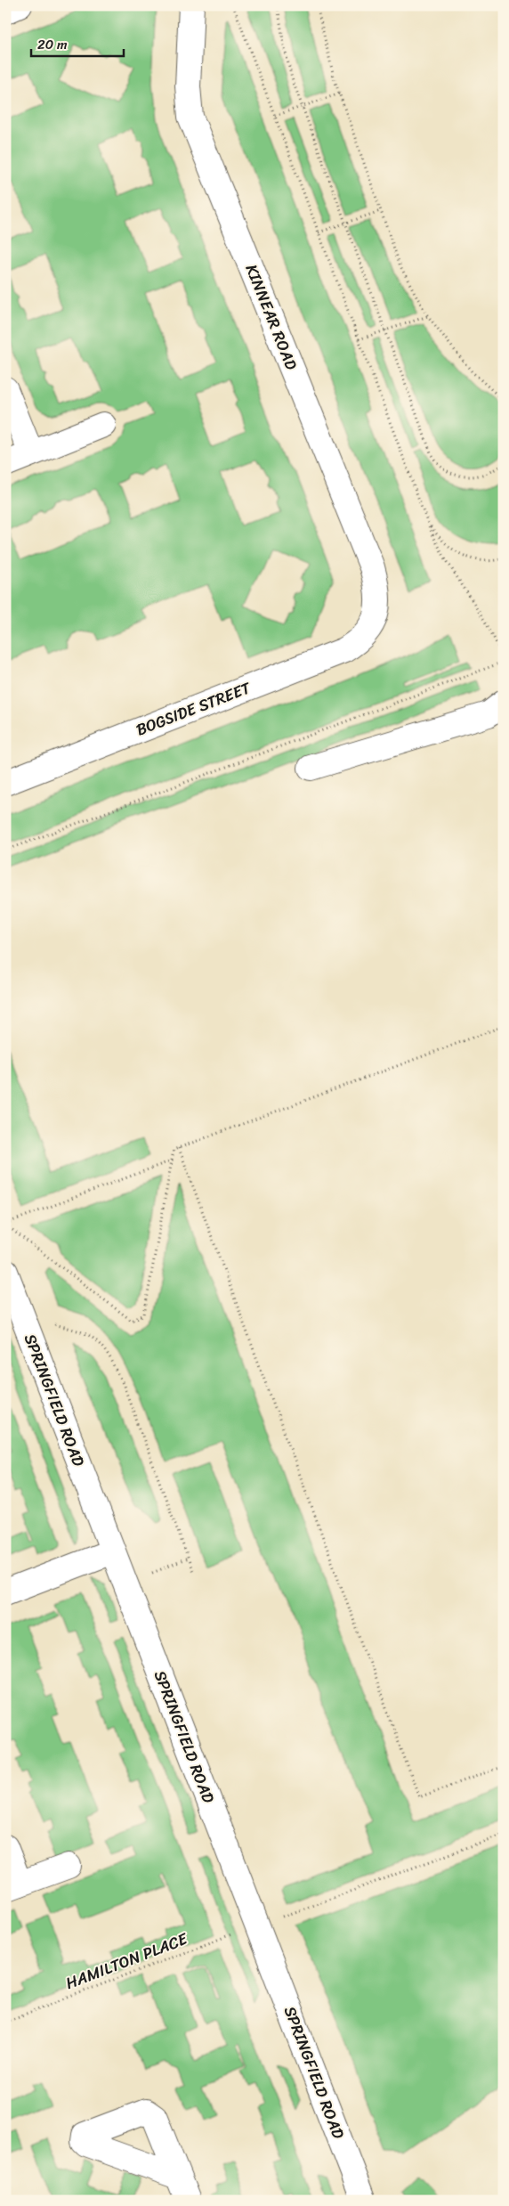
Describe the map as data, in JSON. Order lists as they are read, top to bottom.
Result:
{
  "streets": {
    "street": ["KINNEAR ROAD", "BOGSIDE STREET", "SPRINGFIELD ROAD"],
    "path": ["HAMILTON PLACE"]
  },
  "crossings": [
    ["KINNEAR ROAD", "BOGSIDE STREET"],
    ["SPRINGFIELD ROAD", "HAMILTON PLACE"]
  ],
  "scale_bar": "20 m"
}
